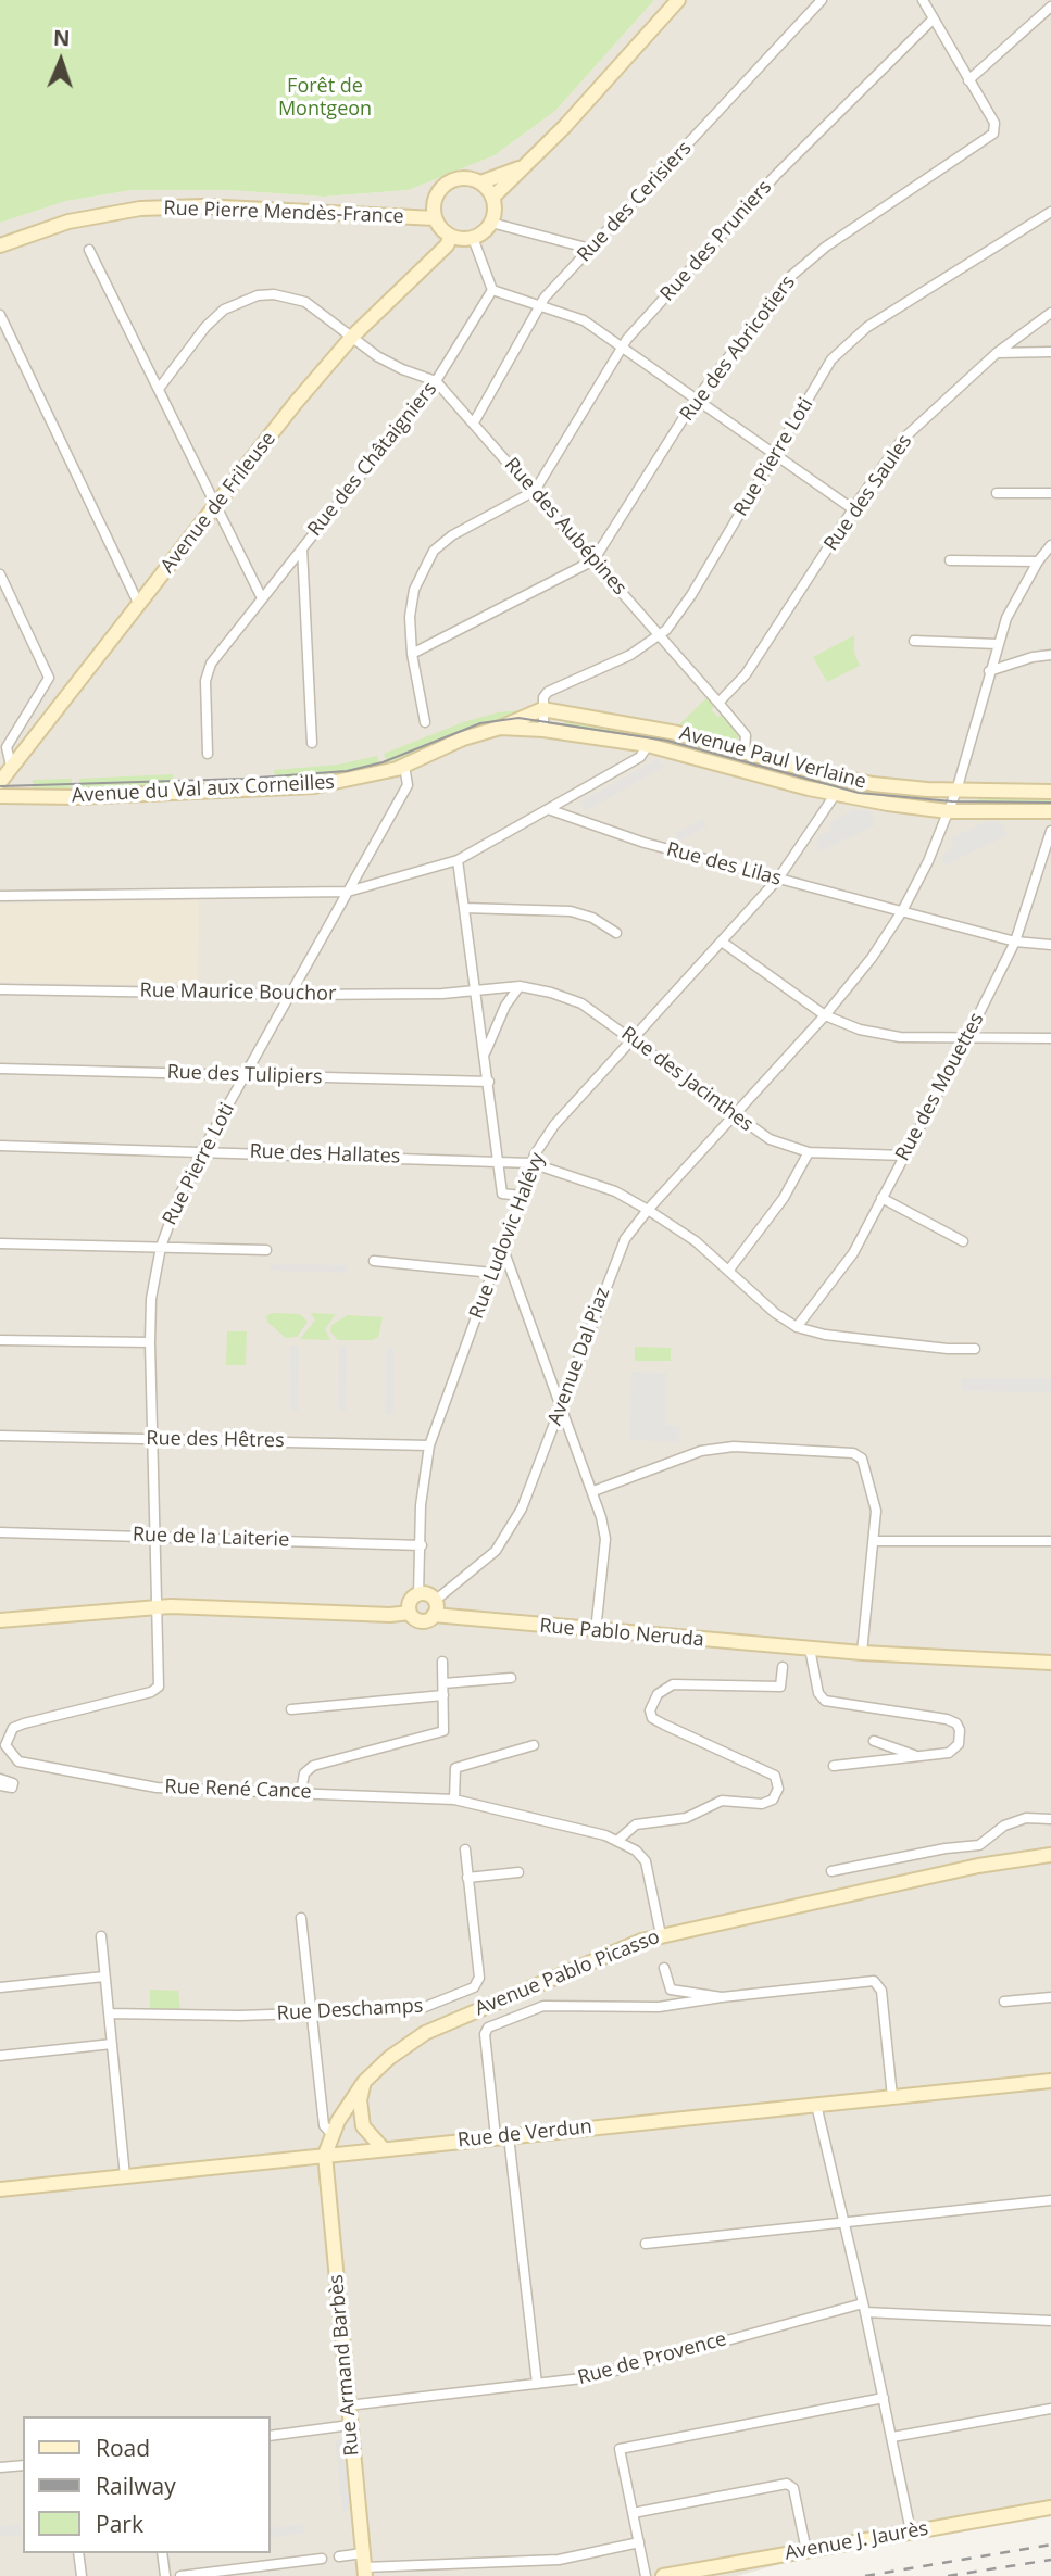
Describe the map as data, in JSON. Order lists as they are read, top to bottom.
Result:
{
  "streets": {
    "street": [
      "Rue des Cerisiers",
      "Rue Pierre Mendès-France",
      "Rue des Pruniers",
      "Rue des Abricotiers",
      "Rue Pierre Loti",
      "Rue des Châtaigniers",
      "Rue des Saules",
      "Avenue de Frileuse",
      "Rue des Aubépines",
      "Avenue Paul Verlaine",
      "Avenue du Val aux Corneilles",
      "Rue des Lilas",
      "Rue Maurice Bouchor",
      "Rue des Tulipiers",
      "Rue des Jacinthes",
      "Rue des Mouettes",
      "Rue des Hallates",
      "Rue Ludovic Halévy",
      "Avenue Dal Piaz",
      "Rue des Hêtres",
      "Rue de la Laiterie",
      "Rue Pablo Neruda",
      "Rue René Cance",
      "Avenue Pablo Picasso",
      "Rue Deschamps",
      "Rue de Verdun",
      "Rue de Provence",
      "Rue Armand Barbès",
      "Avenue J. Jaurès"
    ]
  },
  "crossings": [
    ["Rue des Cerisiers", "Rue des Aubépines"],
    ["Rue Pierre Mendès-France", "Avenue de Frileuse"],
    ["Rue des Pruniers", "Rue des Aubépines"],
    ["Rue des Abricotiers", "Rue des Aubépines"],
    ["Rue Pierre Loti", "Rue des Aubépines"],
    ["Rue Pierre Loti", "Avenue Paul Verlaine"],
    ["Rue Pierre Loti", "Avenue du Val aux Corneilles"],
    ["Rue Pierre Loti", "Rue Maurice Bouchor"],
    ["Rue Pierre Loti", "Rue des Tulipiers"],
    ["Rue Pierre Loti", "Rue des Hallates"],
    ["Rue Pierre Loti", "Rue des Hêtres"],
    ["Rue Pierre Loti", "Rue de la Laiterie"],
    ["Rue Pierre Loti", "Rue René Cance"],
    ["Rue des Châtaigniers", "Rue des Aubépines"],
    ["Rue des Saules", "Rue des Aubépines"],
    ["Avenue de Frileuse", "Rue des Aubépines"],
    ["Rue des Aubépines", "Avenue Paul Verlaine"],
    ["Avenue Paul Verlaine", "Avenue du Val aux Corneilles"],
    ["Avenue Paul Verlaine", "Rue Ludovic Halévy"],
    ["Avenue Paul Verlaine", "Avenue Dal Piaz"],
    ["Rue des Lilas", "Rue des Mouettes"],
    ["Rue des Lilas", "Rue Ludovic Halévy"],
    ["Rue des Lilas", "Avenue Dal Piaz"],
    ["Rue Maurice Bouchor", "Rue des Jacinthes"],
    ["Rue des Jacinthes", "Rue des Mouettes"],
    ["Rue des Jacinthes", "Rue Ludovic Halévy"],
    ["Rue des Jacinthes", "Avenue Dal Piaz"],
    ["Rue des Mouettes", "Rue des Hallates"],
    ["Rue des Hallates", "Rue Ludovic Halévy"],
    ["Rue des Hallates", "Avenue Dal Piaz"],
    ["Rue Ludovic Halévy", "Avenue Dal Piaz"],
    ["Rue Ludovic Halévy", "Rue des Hêtres"],
    ["Rue Ludovic Halévy", "Rue de la Laiterie"],
    ["Rue Ludovic Halévy", "Rue Pablo Neruda"],
    ["Avenue Dal Piaz", "Rue Pablo Neruda"],
    ["Rue René Cance", "Avenue Pablo Picasso"],
    ["Avenue Pablo Picasso", "Rue de Verdun"],
    ["Avenue Pablo Picasso", "Rue Armand Barbès"],
    ["Rue de Verdun", "Rue Armand Barbès"],
    ["Rue de Provence", "Rue Armand Barbès"]
  ],
  "parks": ["Forêt de Montgeon"],
  "legend": ["Road", "Railway", "Park"],
  "north": "top"
}
